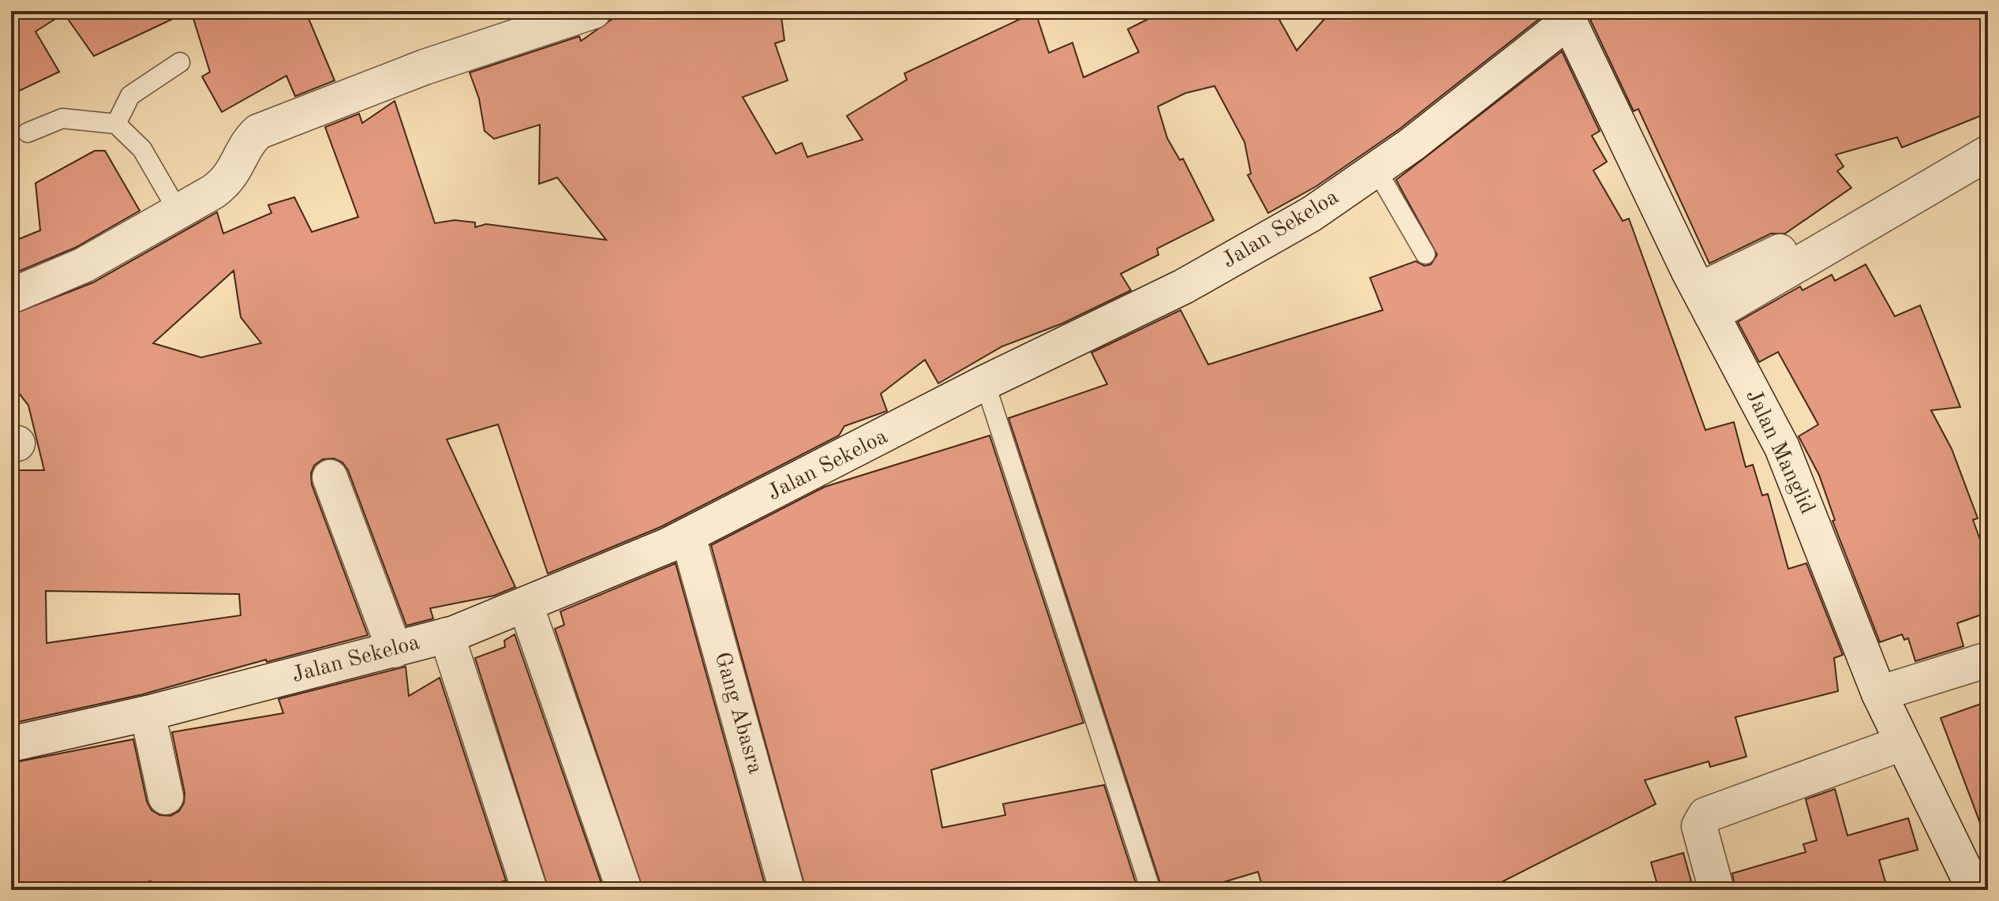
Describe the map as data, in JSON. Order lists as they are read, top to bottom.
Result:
{
  "streets": {
    "street": ["Jalan Sekeloa", "Jalan Manglid", "Gang Abasra"]
  },
  "crossings": [
    ["Jalan Sekeloa", "Jalan Manglid"],
    ["Jalan Sekeloa", "Gang Abasra"]
  ]
}
